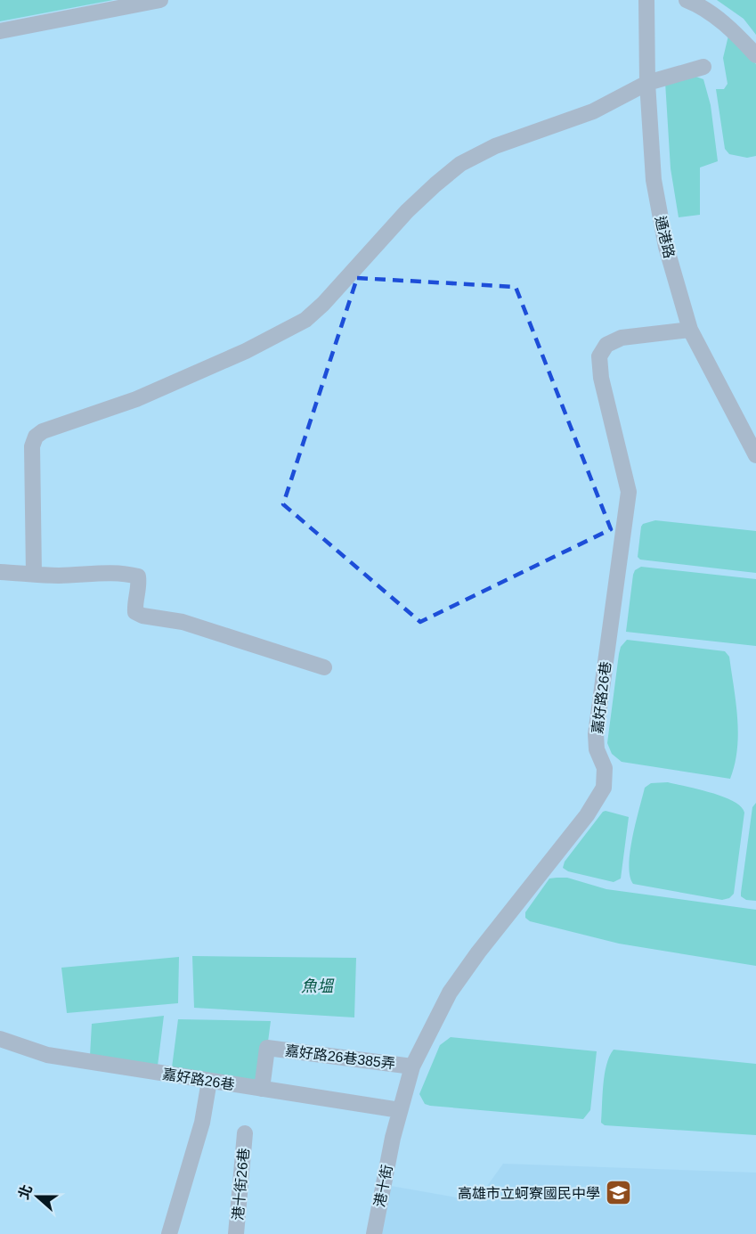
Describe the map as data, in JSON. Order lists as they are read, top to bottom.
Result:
{
  "streets": {
    "street": [
      "通港路",
      "嘉好路26巷",
      "嘉好路26巷385弄",
      "港十街26巷",
      "港十街"
    ]
  },
  "crossings": [
    ["通港路", "嘉好路26巷"],
    ["嘉好路26巷", "嘉好路26巷385弄"],
    ["嘉好路26巷", "港十街"]
  ],
  "water": ["魚塭"],
  "places": {
    "school or university": ["高雄市立蚵寮國民中學"]
  },
  "north": "left"
}
